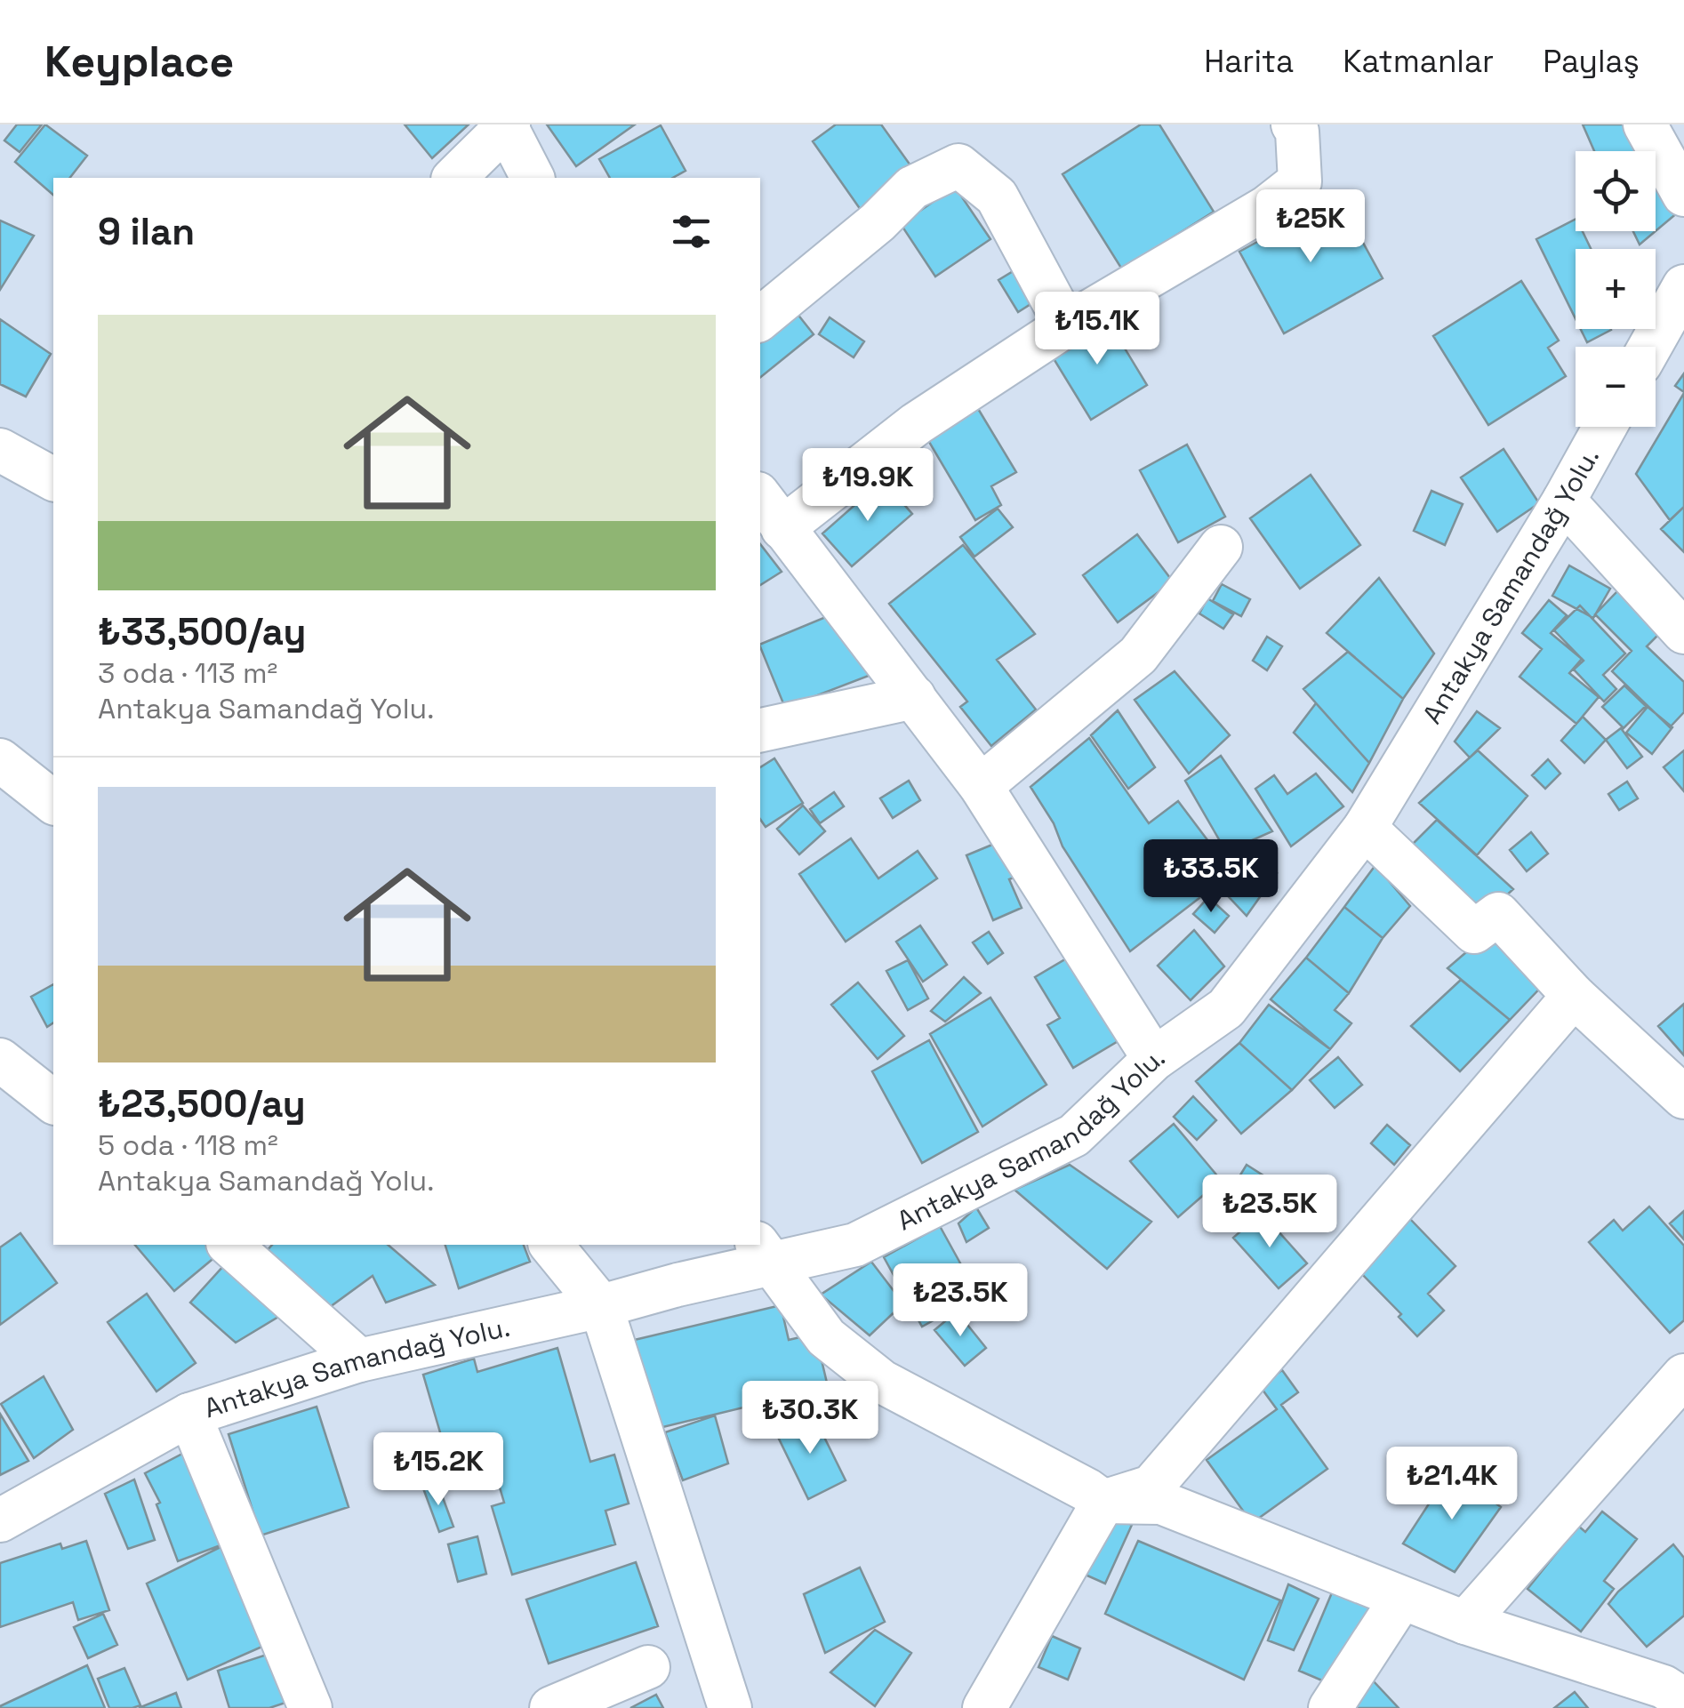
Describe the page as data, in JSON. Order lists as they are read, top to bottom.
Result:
{
  "streets": {
    "street": ["Antakya Samandağ Yolu."]
  },
  "page": {
    "header": "Keyplace",
    "nav": ["Harita", "Katmanlar", "Paylaş"],
    "map_buttons": ["+", "−"],
    "heading": "9 ilan",
    "price": [
      "₺25K",
      "₺15.1K",
      "₺19.9K",
      "₺33.5K",
      "₺23.5K",
      "₺23.5K",
      "₺30.3K",
      "₺15.2K",
      "₺21.4K"
    ],
    "list": [
      {
        "name": "₺33,500/ay",
        "note": "3 oda · 113 m² · Antakya Samandağ Yolu."
      },
      {
        "name": "₺23,500/ay",
        "note": "5 oda · 118 m² · Antakya Samandağ Yolu."
      }
    ]
  }
}
